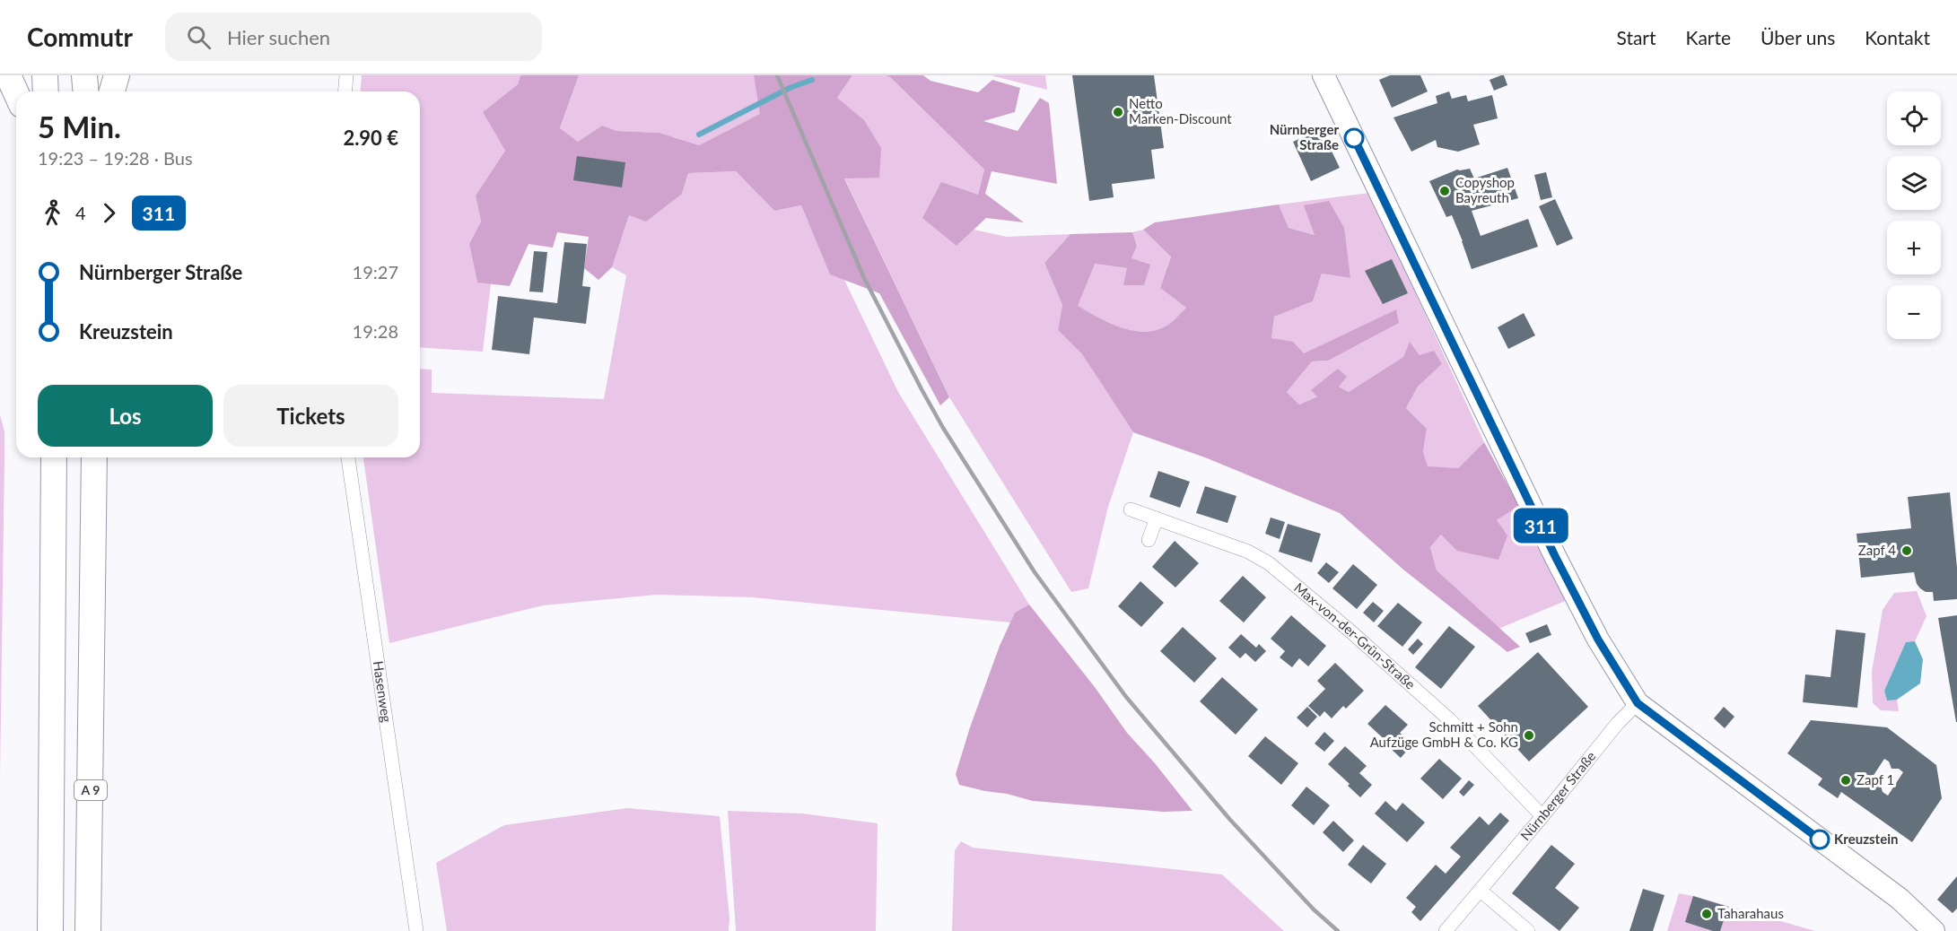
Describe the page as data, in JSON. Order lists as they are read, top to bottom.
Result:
{
  "streets": {
    "highway": ["A 9"],
    "street": ["Max-von-der-Grün-Straße", "Hasenweg", "Nürnberger Straße"]
  },
  "crossings": [
    ["Max-von-der-Grün-Straße", "Nürnberger Straße"]
  ],
  "places": [
    "Netto Marken-Discount",
    "Nürnberger Straße",
    "Copyshop Bayreuth",
    "Zapf 4",
    "Schmitt + Sohn Aufzüge GmbH & Co. KG",
    "Zapf 1",
    "Kreuzstein",
    "Taharahaus"
  ],
  "lines": ["bus line 311"],
  "page": {
    "header": "Commutr",
    "search": "Hier suchen",
    "nav": [
      "Start",
      "Karte",
      "Über uns",
      "Kontakt"
    ],
    "on_map": "311",
    "map_buttons": ["+", "−"],
    "heading": ["5 Min.", "19:23 – 19:28 · Bus", "2.90 €"],
    "legs": ["4", "311"],
    "list": [
      {
        "name": "Nürnberger Straße",
        "value": "19:27"
      },
      {
        "name": "Kreuzstein",
        "value": "19:28"
      }
    ],
    "buttons": ["Los", "Tickets"]
  }
}
